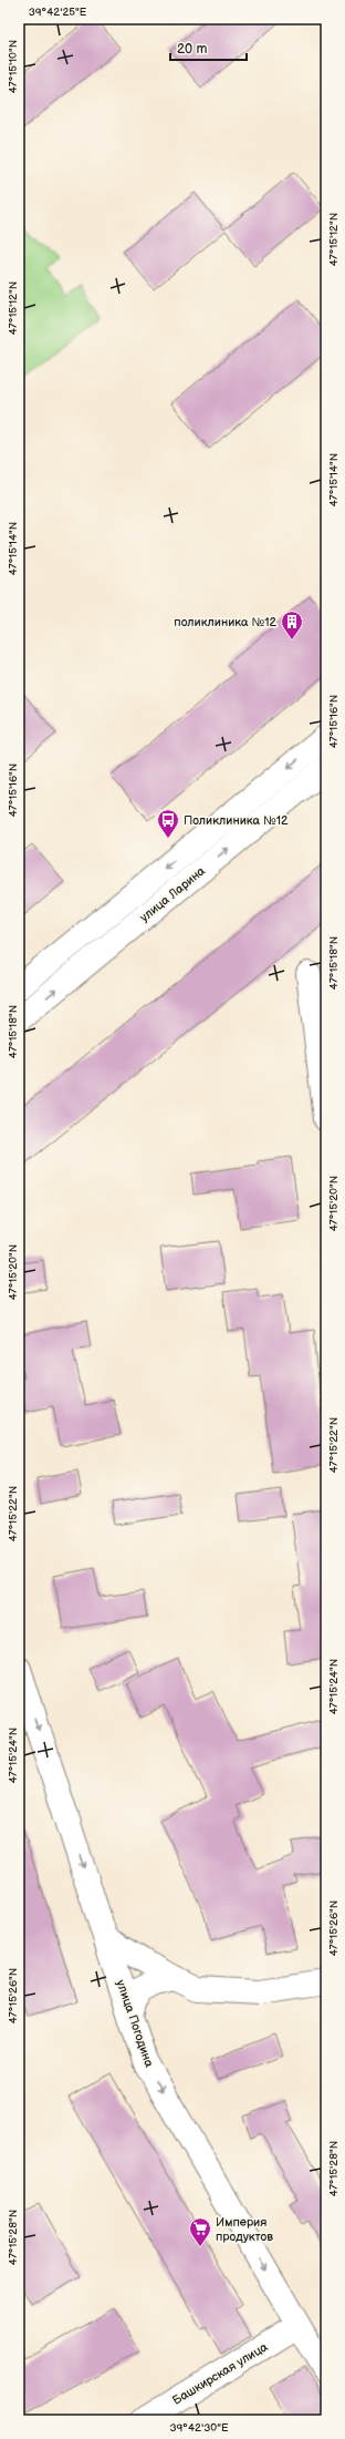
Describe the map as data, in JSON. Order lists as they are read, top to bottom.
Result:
{
  "streets": {
    "street": ["улица Ларина", "улица Погодина", "Башкирская улица"]
  },
  "crossings": [
    ["улица Погодина", "Башкирская улица"]
  ],
  "one_way": ["улица Погодина"],
  "places": {
    "building": ["поликлиника №12"],
    "bus stop": ["Поликлиника №12"],
    "supermarket": ["Империя продуктов"]
  },
  "scale_bar": "20 m",
  "coordinates": [
    "39°42'25\"E",
    "47°15'10\"N",
    "47°15'12\"N",
    "47°15'14\"N",
    "47°15'16\"N",
    "47°15'18\"N",
    "47°15'20\"N",
    "47°15'22\"N",
    "47°15'24\"N",
    "47°15'26\"N",
    "47°15'28\"N",
    "39°42'30\"E"
  ]
}
